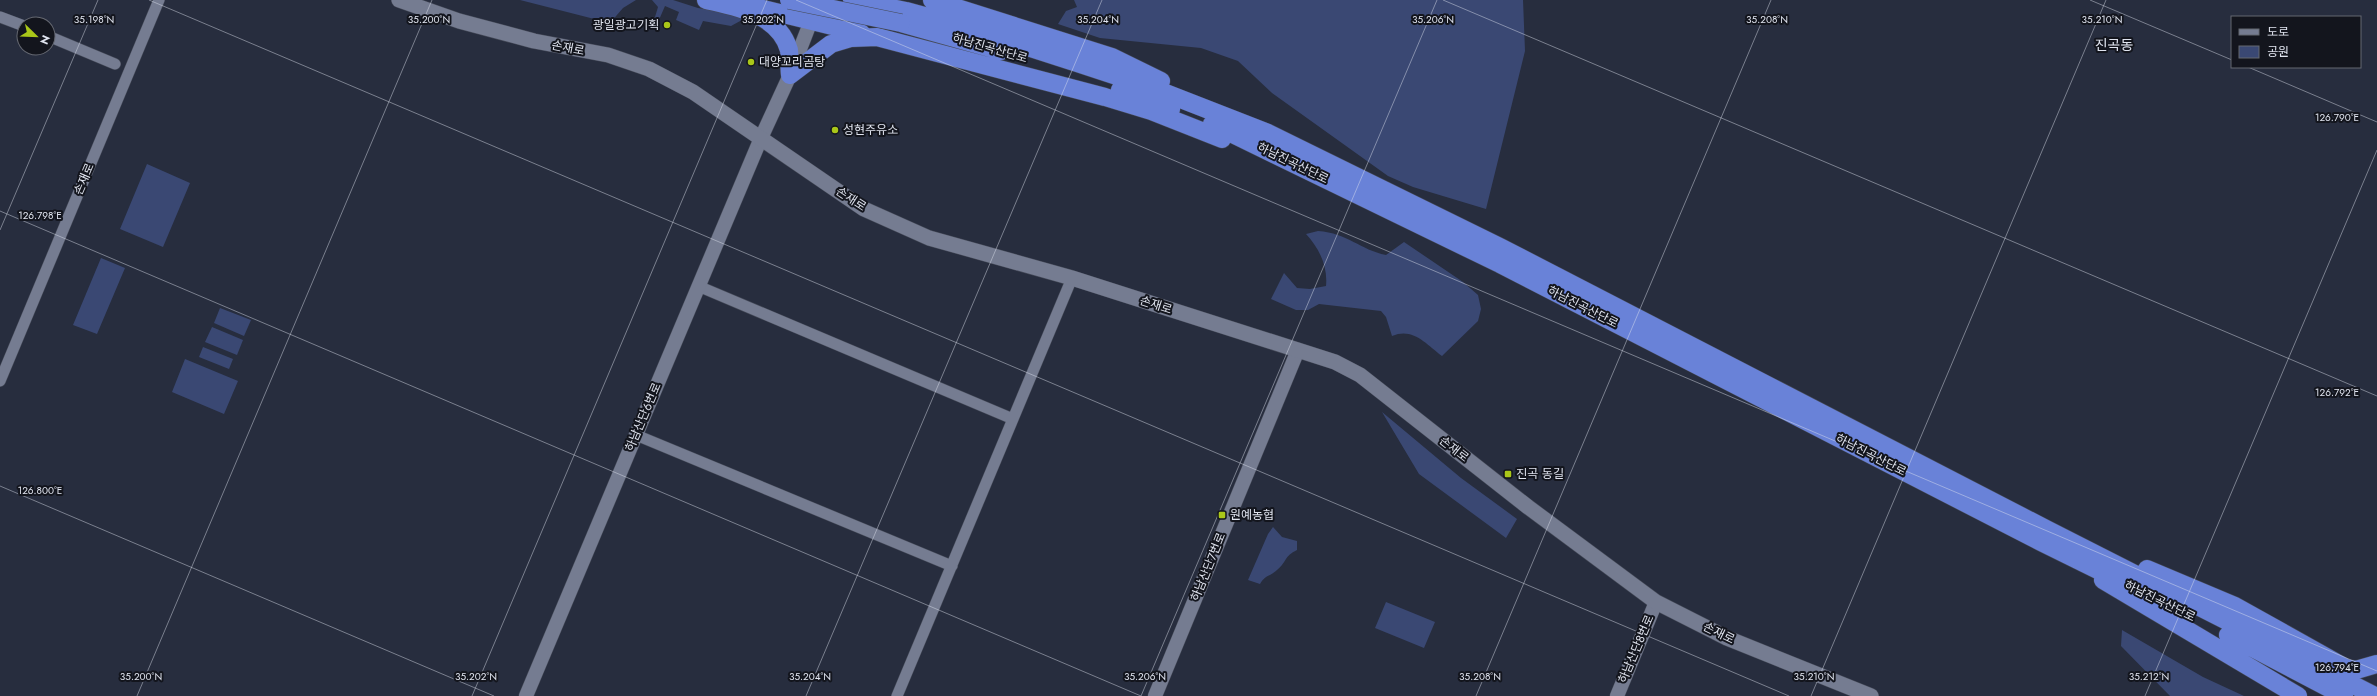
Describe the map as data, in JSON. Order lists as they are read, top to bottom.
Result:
{
  "streets": {
    "highway": ["하남진곡산단로"],
    "main road": ["손재로"],
    "street": ["하남산단6번로", "하남산단7번로", "하남산단8번로"]
  },
  "crossings": [
    ["손재로", "하남산단6번로"],
    ["손재로", "하남산단7번로"],
    ["손재로", "하남산단8번로"]
  ],
  "districts": ["진곡동"],
  "places": {
    "other": ["광일광고기획", "대양꼬리곰탕", "성현주유소"],
    "transit": ["진곡 동길", "원예농협"]
  },
  "legend": ["도로", "공원"],
  "north": "bottom right",
  "coordinates": [
    "35.198°N",
    "35.200°N",
    "35.202°N",
    "35.204°N",
    "35.206°N",
    "35.208°N",
    "35.210°N",
    "126.790°E",
    "126.798°E",
    "126.792°E",
    "126.800°E",
    "126.794°E",
    "35.212°N"
  ]
}
